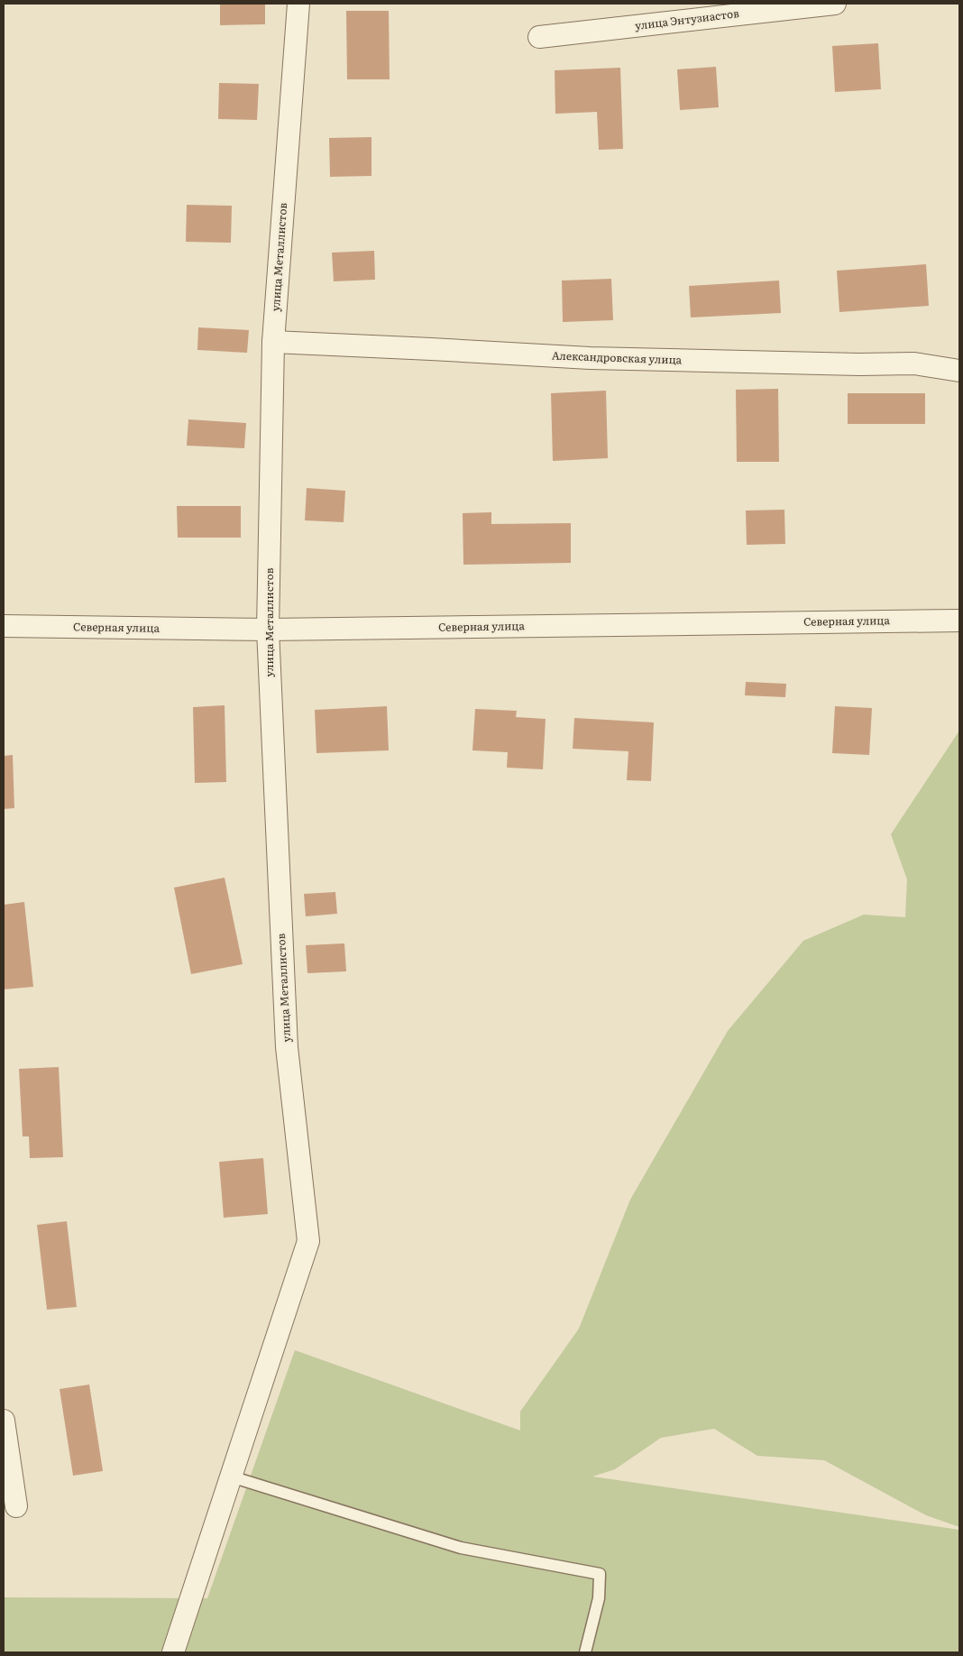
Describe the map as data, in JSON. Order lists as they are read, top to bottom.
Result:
{
  "streets": {
    "street": [
      "улица Энтузиастов",
      "улица Металлистов",
      "Александровская улица",
      "Северная улица"
    ]
  },
  "crossings": [
    ["улица Металлистов", "Александровская улица"],
    ["улица Металлистов", "Северная улица"]
  ]
}
